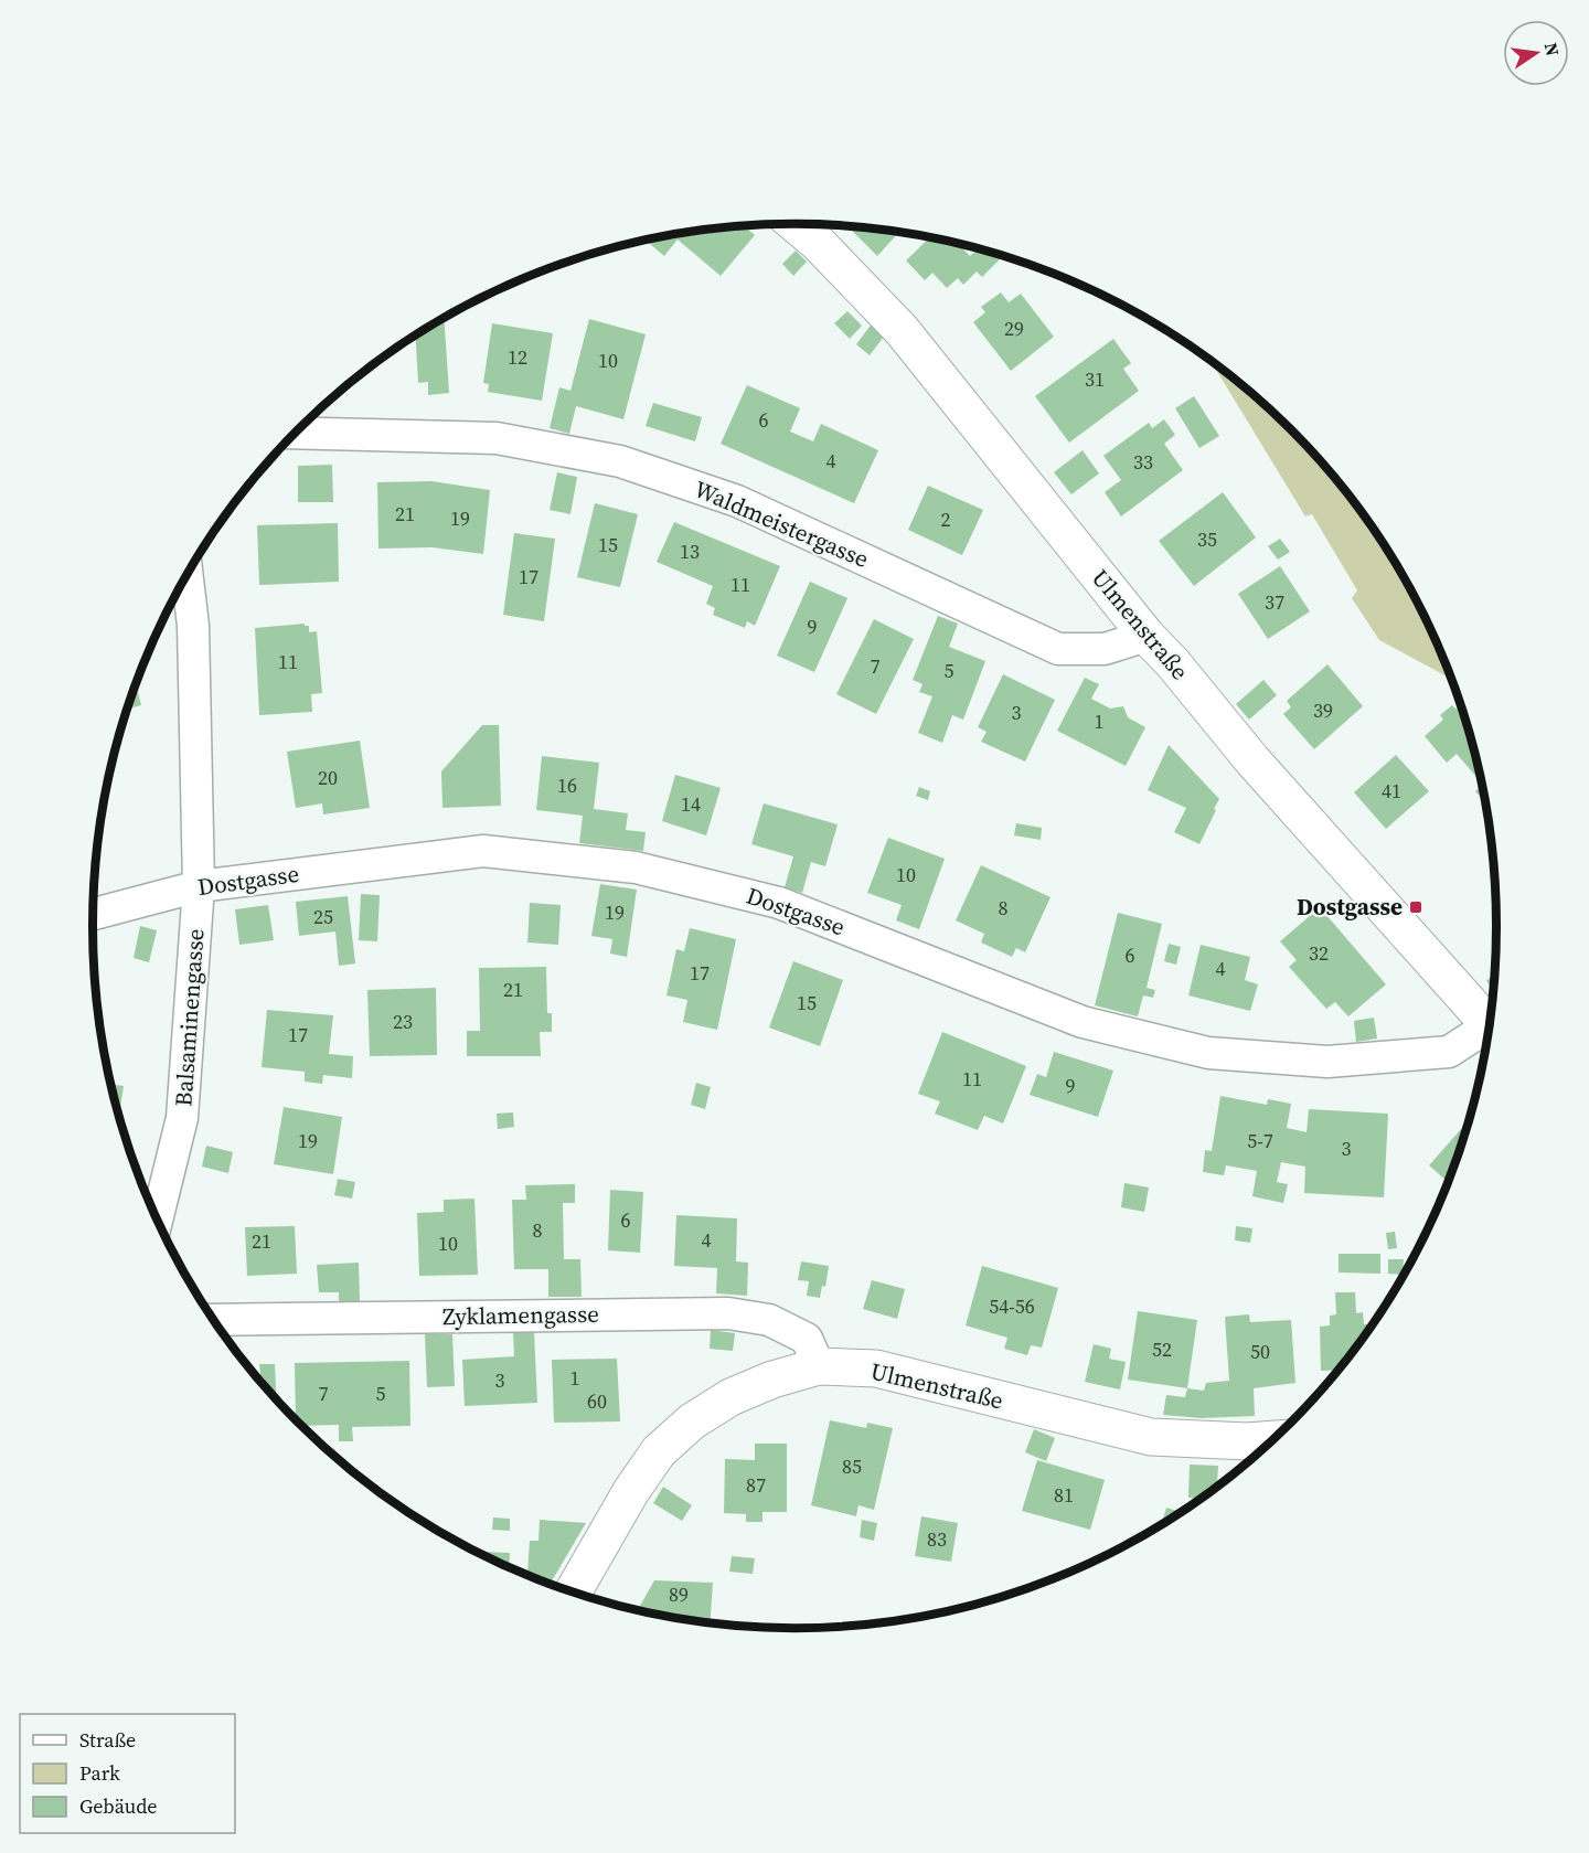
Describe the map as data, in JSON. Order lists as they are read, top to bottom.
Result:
{
  "streets": {
    "street": [
      "Waldmeistergasse",
      "Ulmenstraße",
      "Dostgasse",
      "Balsaminengasse",
      "Zyklamengasse"
    ]
  },
  "crossings": [
    ["Waldmeistergasse", "Ulmenstraße"],
    ["Ulmenstraße", "Zyklamengasse"],
    ["Dostgasse", "Balsaminengasse"]
  ],
  "places": {
    "transit": ["Dostgasse"]
  },
  "house_numbers": [
    "29",
    "12",
    "10",
    "31",
    "6",
    "4",
    "33",
    "21",
    "19",
    "2",
    "35",
    "15",
    "13",
    "17",
    "11",
    "37",
    "9",
    "11",
    "7",
    "5",
    "39",
    "3",
    "1",
    "20",
    "16",
    "41",
    "14",
    "10",
    "8",
    "19",
    "25",
    "32",
    "6",
    "4",
    "17",
    "21",
    "15",
    "23",
    "17",
    "11",
    "9",
    "19",
    "5-7",
    "3",
    "6",
    "8",
    "4",
    "21",
    "10",
    "54-56",
    "52",
    "50",
    "1",
    "3",
    "7",
    "5",
    "60",
    "85",
    "87",
    "81",
    "83",
    "89"
  ],
  "legend": ["Straße", "Park", "Gebäude"],
  "north": "right"
}
